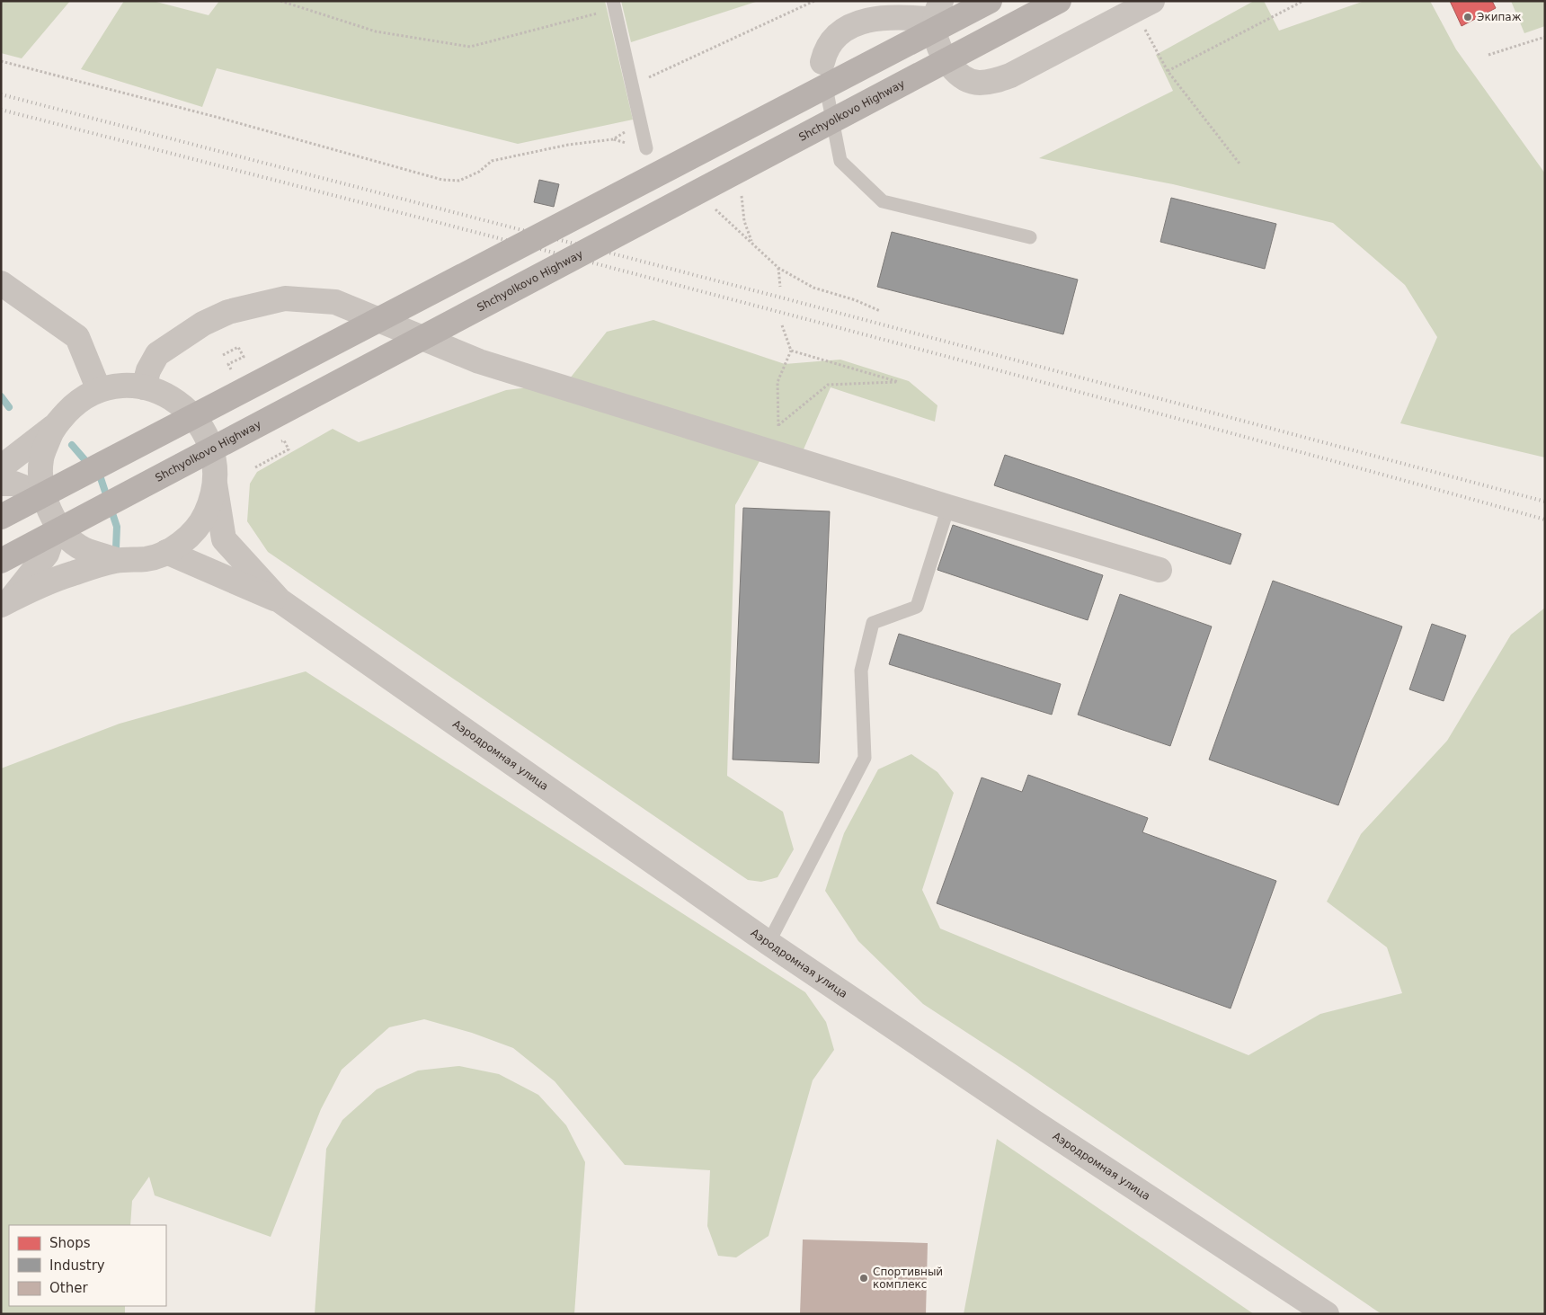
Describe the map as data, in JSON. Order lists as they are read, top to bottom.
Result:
{
  "streets": {
    "main road": ["Shchyolkovo Highway"],
    "street": ["Аэродромная улица"]
  },
  "places": ["Экипаж", "Спортивный комплекс"],
  "legend": ["Shops", "Industry", "Other"]
}
